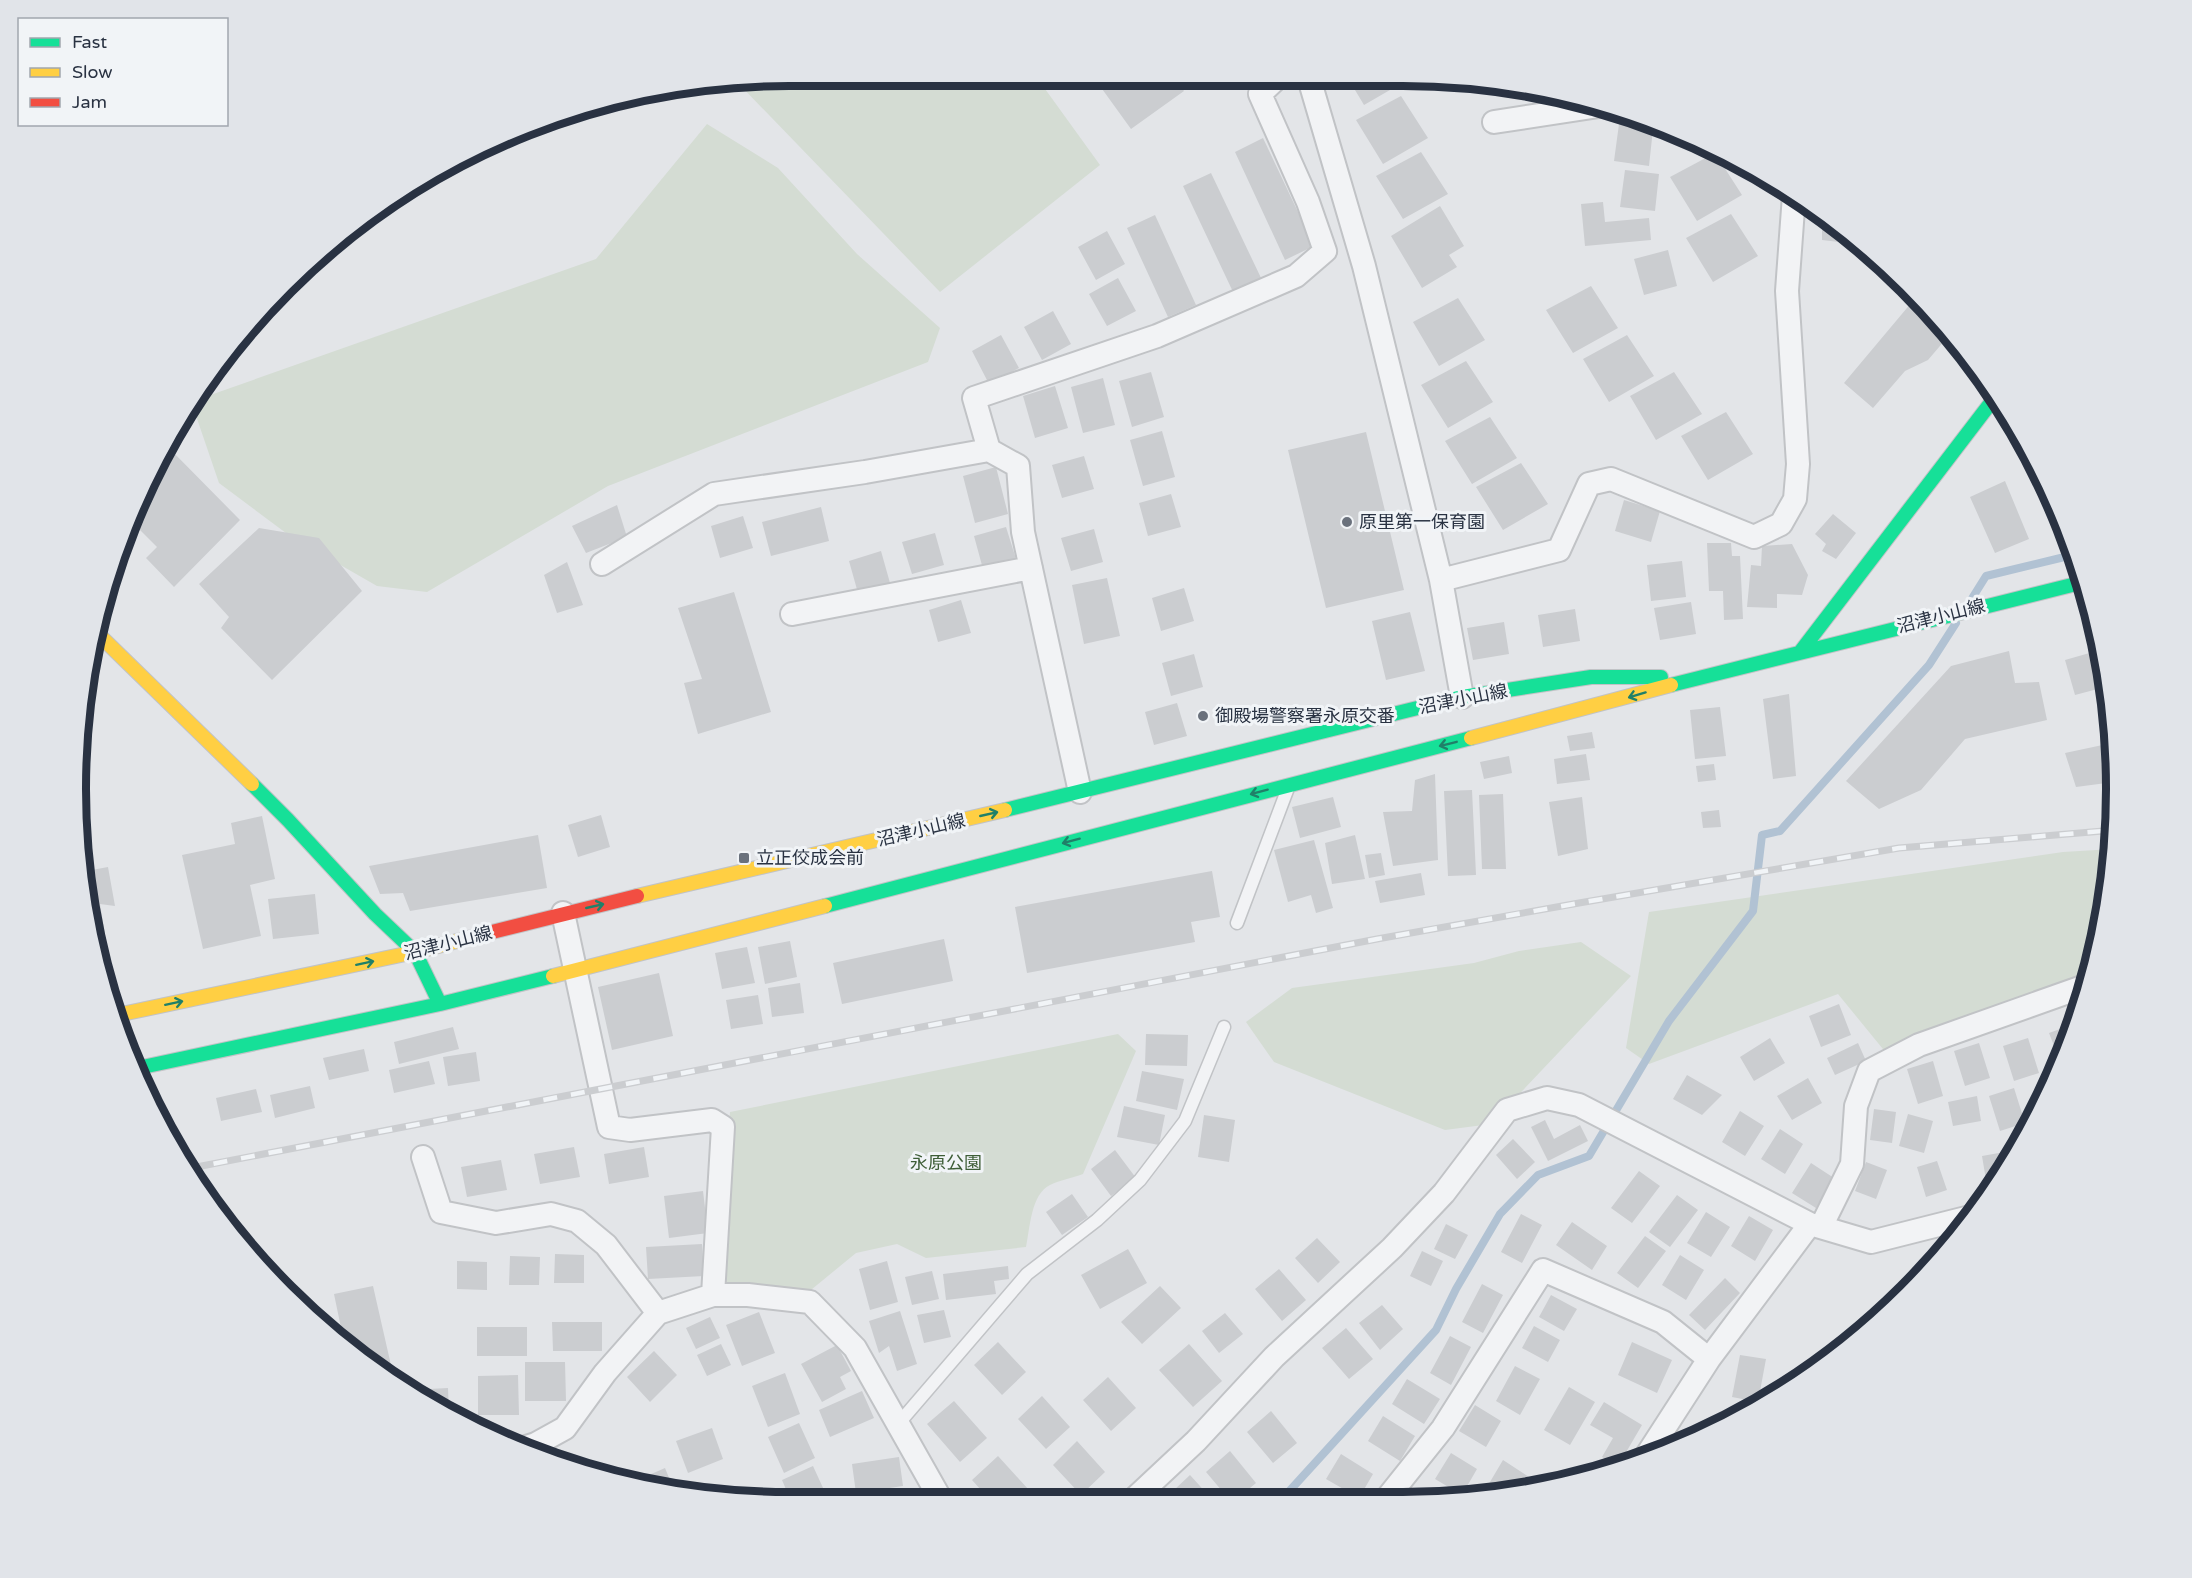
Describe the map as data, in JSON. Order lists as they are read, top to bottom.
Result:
{
  "streets": {
    "main road": ["沼津小山線"]
  },
  "parks": ["永原公園"],
  "places": {
    "other": ["原里第一保育園", "御殿場警察署永原交番"],
    "transit": ["立正佼成会前"]
  },
  "legend": ["Fast", "Slow", "Jam"]
}
